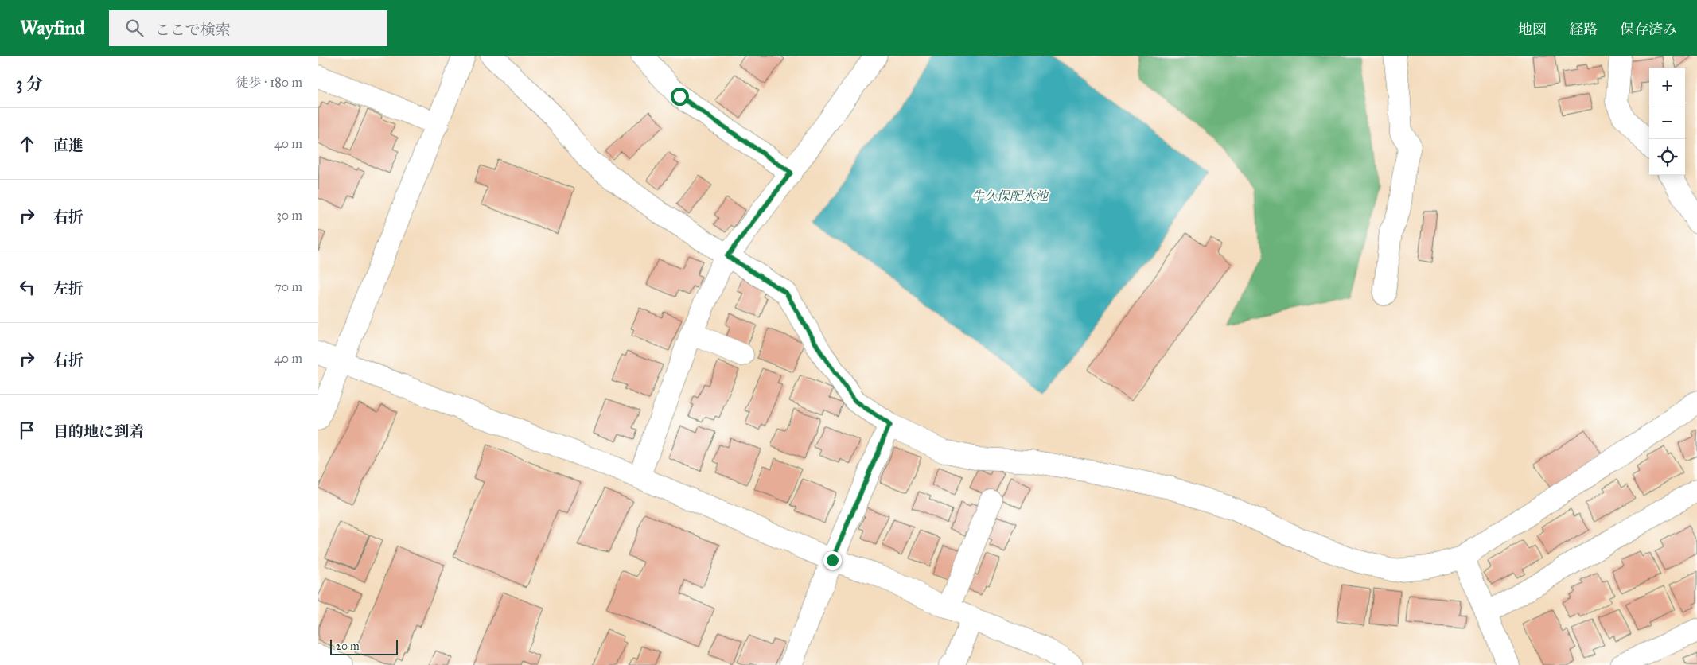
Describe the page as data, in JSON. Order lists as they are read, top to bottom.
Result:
{
  "water": ["牛久保配水池"],
  "scale_bar": "20 m",
  "page": {
    "header": "Wayfind",
    "search": "ここで検索",
    "nav": ["地図", "経路", "保存済み"],
    "heading": ["3 分", "徒歩 · 180 m"],
    "map_buttons": ["+", "−"],
    "list": [
      ["直進", "40 m"],
      ["右折", "30 m"],
      ["左折", "70 m"],
      ["右折", "40 m"],
      "目的地に到着"
    ],
    "scale": "20 m"
  }
}
